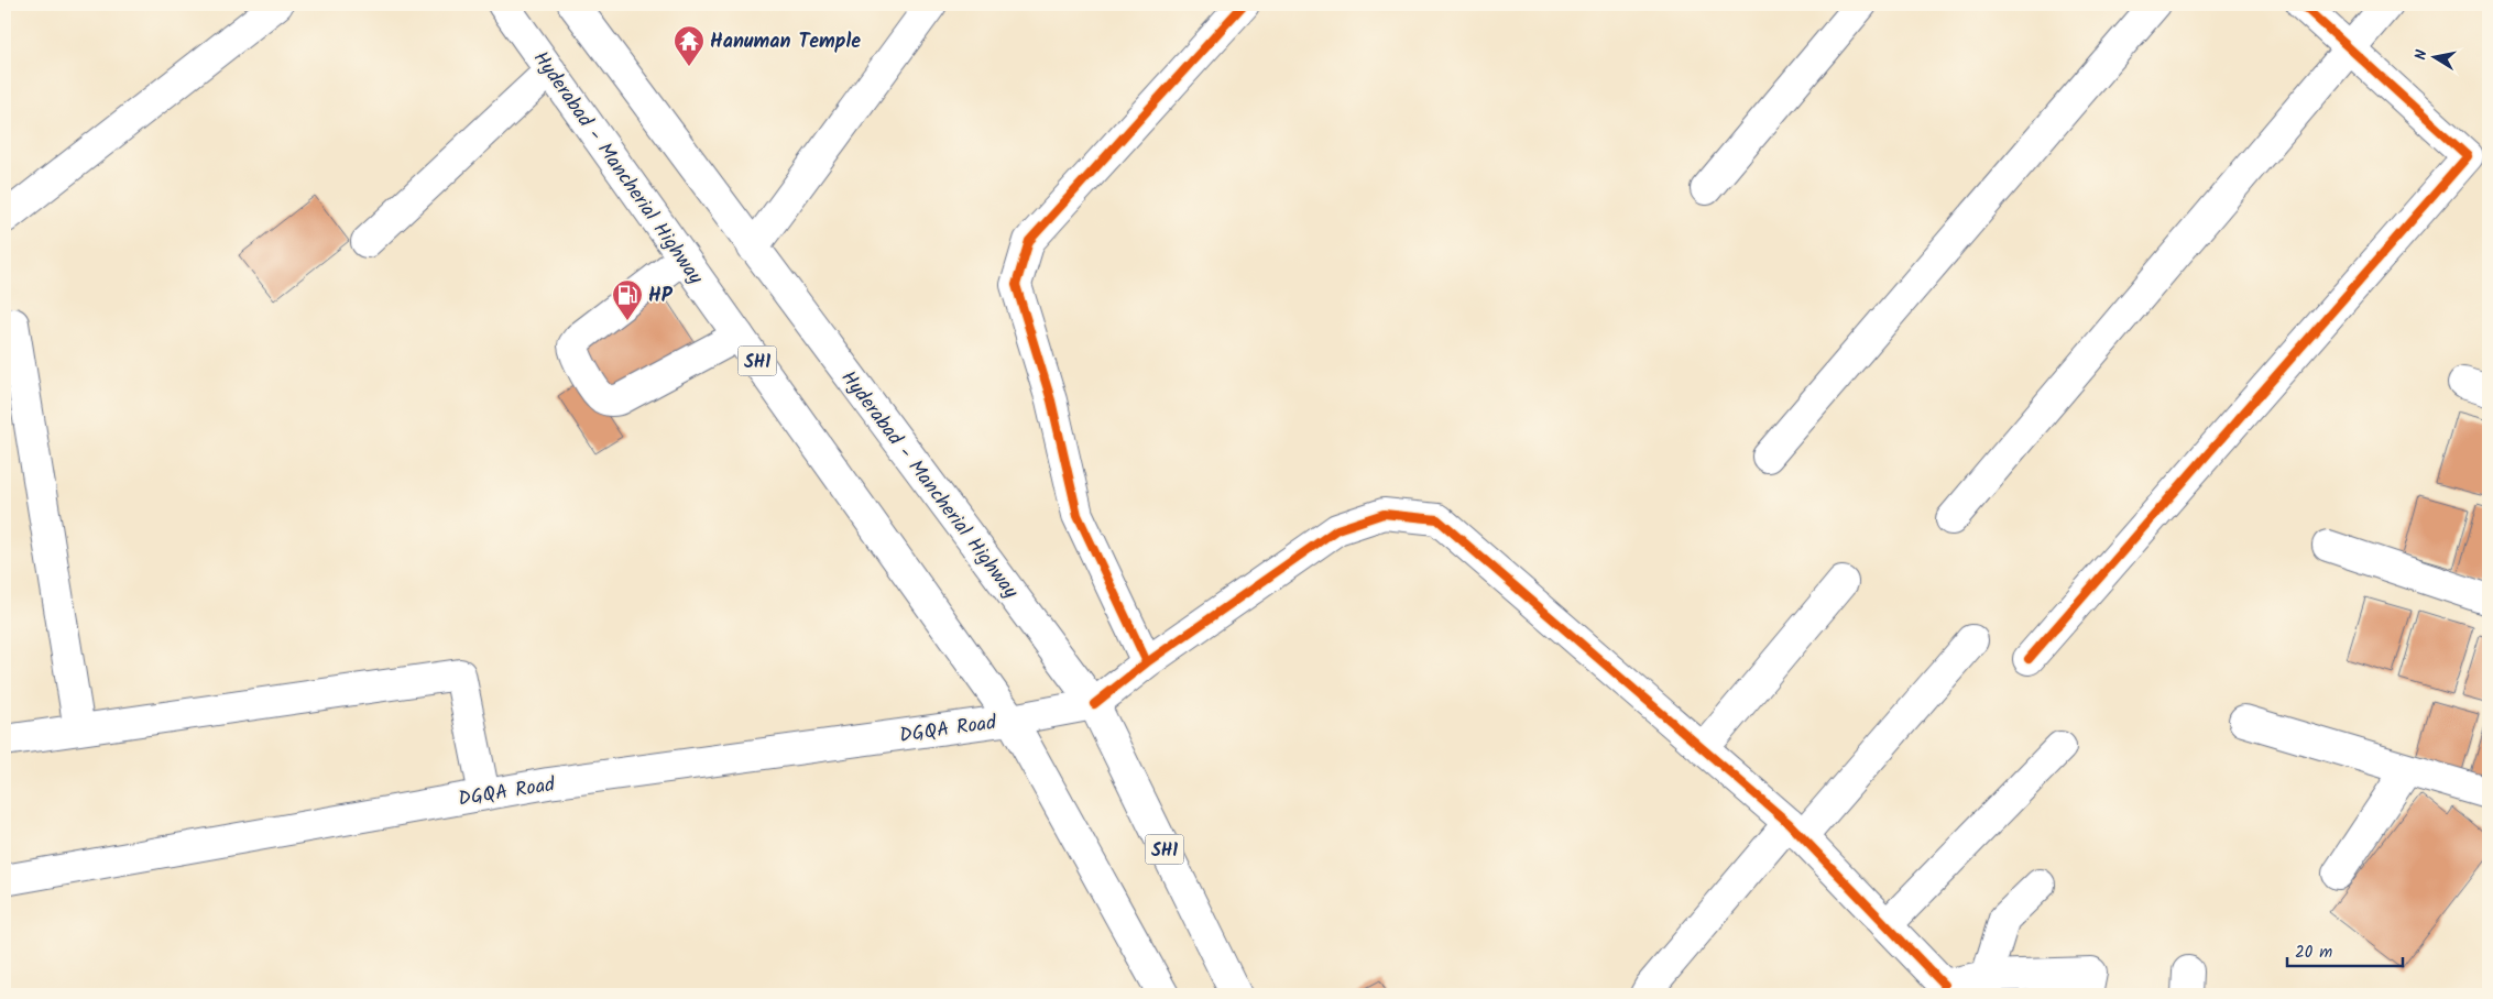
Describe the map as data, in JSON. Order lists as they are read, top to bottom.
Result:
{
  "streets": {
    "street": ["Hyderabad - Mancherial Highway", "SH1", "DGQA Road"]
  },
  "crossings": [
    ["Hyderabad - Mancherial Highway", "DGQA Road"]
  ],
  "places": {
    "temple": ["Hanuman Temple"],
    "fuel station": ["HP"]
  },
  "scale_bar": "20 m",
  "north": "left"
}
